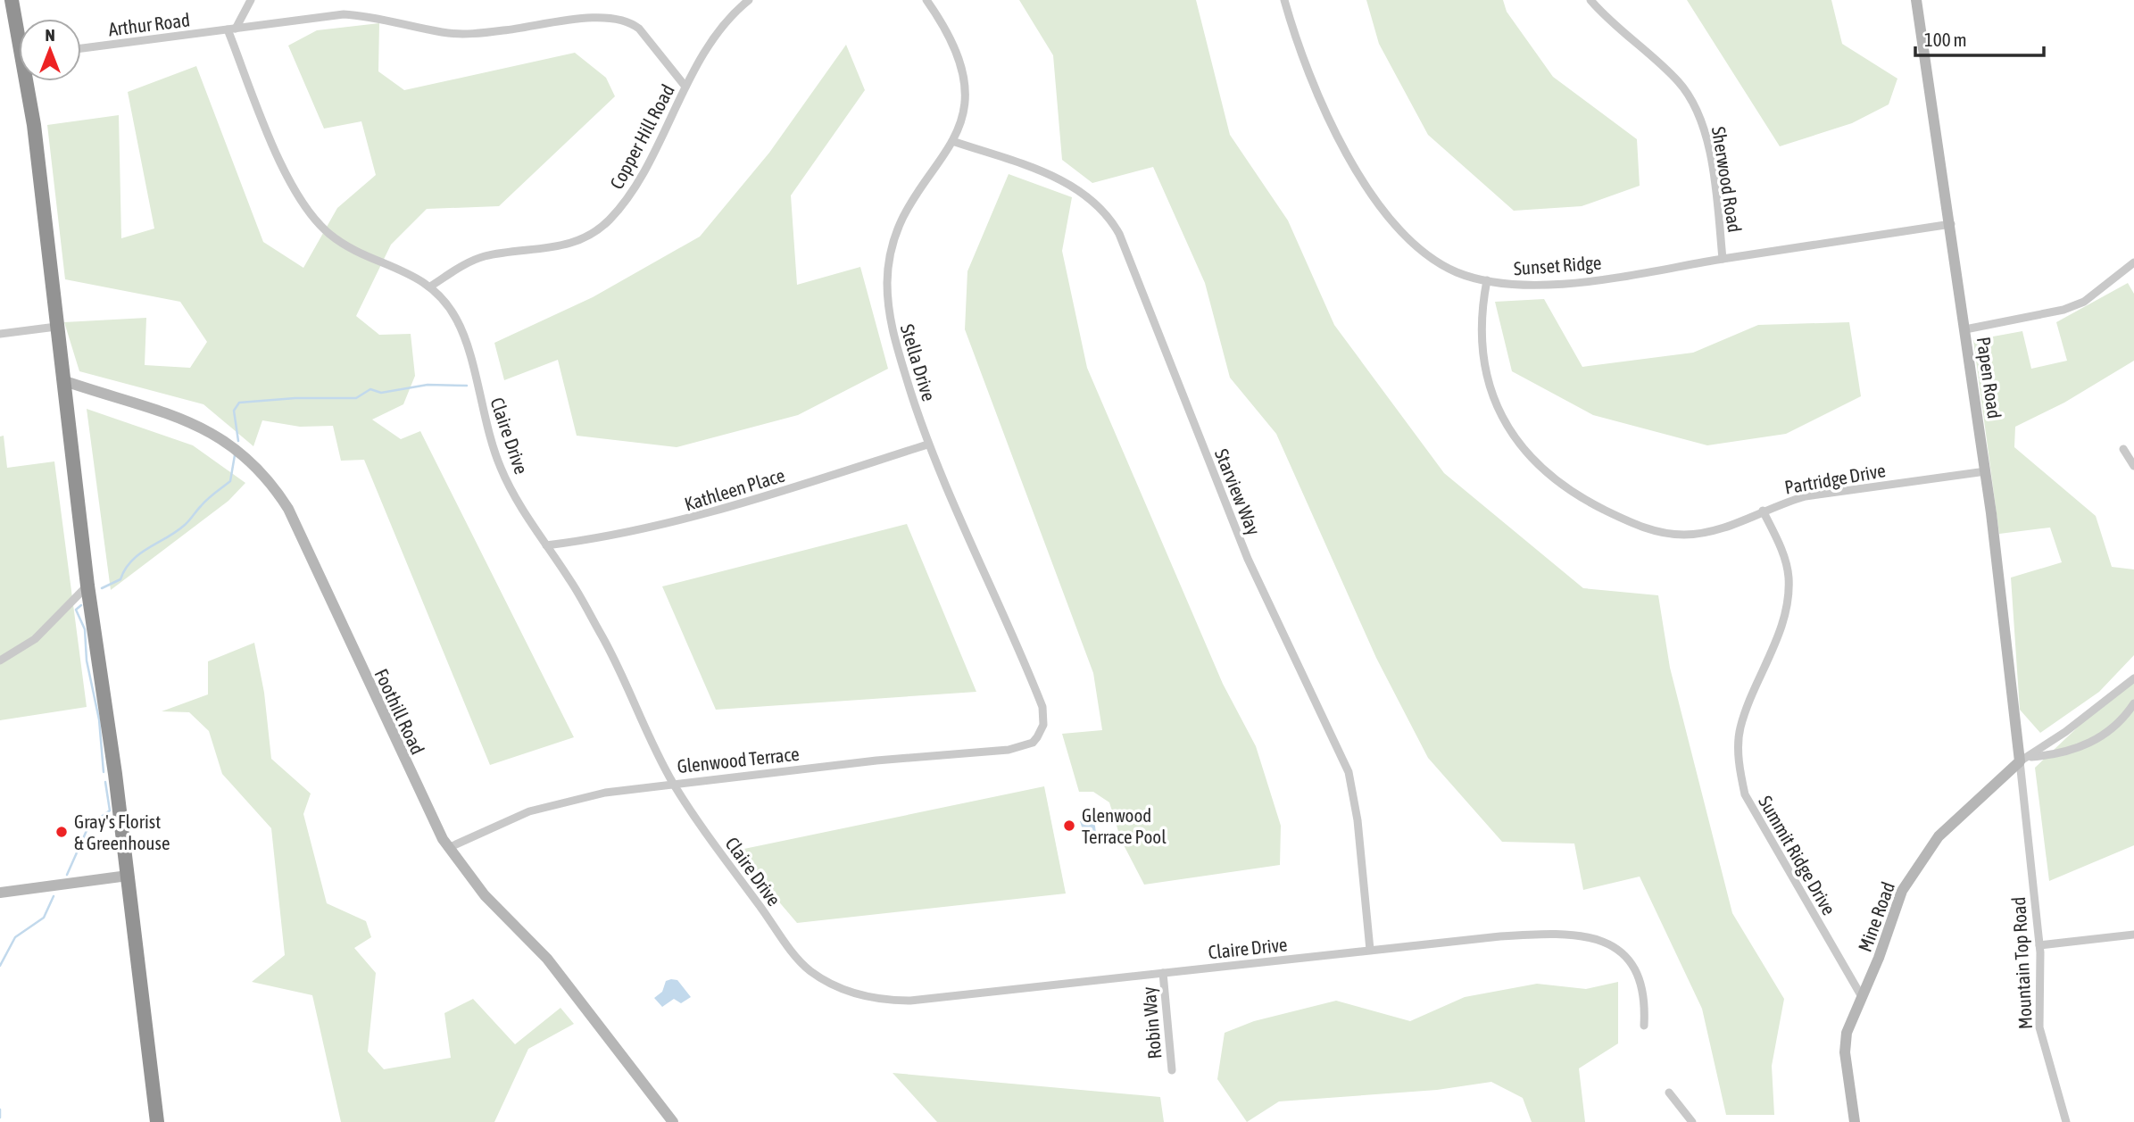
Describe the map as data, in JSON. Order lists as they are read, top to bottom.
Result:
{
  "streets": {
    "street": [
      "Arthur Road",
      "Copper Hill Road",
      "Sherwood Road",
      "Sunset Ridge",
      "Stella Drive",
      "Papen Road",
      "Claire Drive",
      "Partridge Drive",
      "Kathleen Place",
      "Starview Way",
      "Foothill Road",
      "Glenwood Terrace",
      "Summit Ridge Drive",
      "Mine Road",
      "Mountain Top Road",
      "Robin Way"
    ]
  },
  "crossings": [
    ["Arthur Road", "Copper Hill Road"],
    ["Arthur Road", "Claire Drive"],
    ["Copper Hill Road", "Claire Drive"],
    ["Sherwood Road", "Sunset Ridge"],
    ["Sunset Ridge", "Papen Road"],
    ["Sunset Ridge", "Partridge Drive"],
    ["Stella Drive", "Kathleen Place"],
    ["Stella Drive", "Starview Way"],
    ["Stella Drive", "Glenwood Terrace"],
    ["Papen Road", "Partridge Drive"],
    ["Papen Road", "Mine Road"],
    ["Papen Road", "Mountain Top Road"],
    ["Claire Drive", "Kathleen Place"],
    ["Claire Drive", "Starview Way"],
    ["Claire Drive", "Glenwood Terrace"],
    ["Claire Drive", "Robin Way"],
    ["Partridge Drive", "Summit Ridge Drive"],
    ["Foothill Road", "Glenwood Terrace"],
    ["Summit Ridge Drive", "Mine Road"],
    ["Mine Road", "Mountain Top Road"]
  ],
  "places": ["Glenwood Terrace Pool", "Gray's Florist & Greenhouse"],
  "scale_bar": "100 m",
  "north": "top"
}
